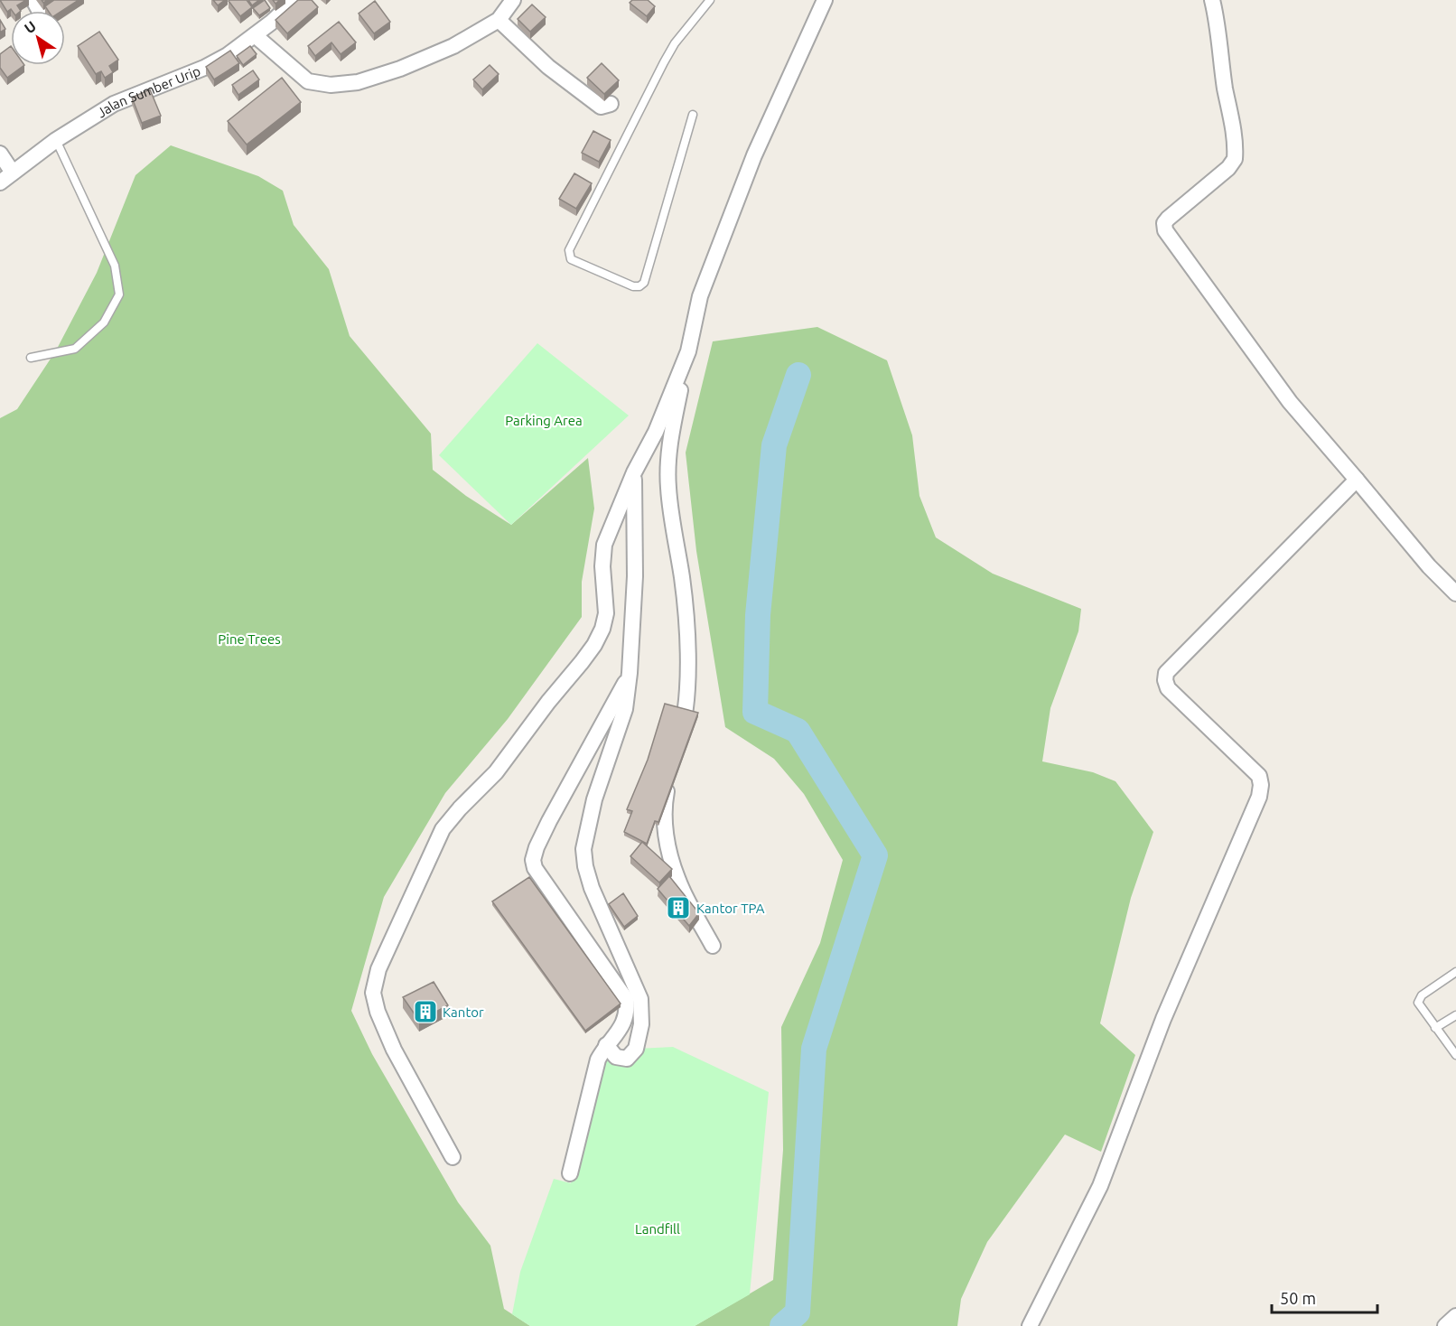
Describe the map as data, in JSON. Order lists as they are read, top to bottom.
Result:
{
  "streets": {
    "street": ["Jalan Sumber Urip"]
  },
  "parks": ["Parking Area", "Pine Trees", "Landfill"],
  "places": {
    "building": ["Kantor TPA", "Kantor"]
  },
  "scale_bar": "50 m",
  "north": "top left"
}
